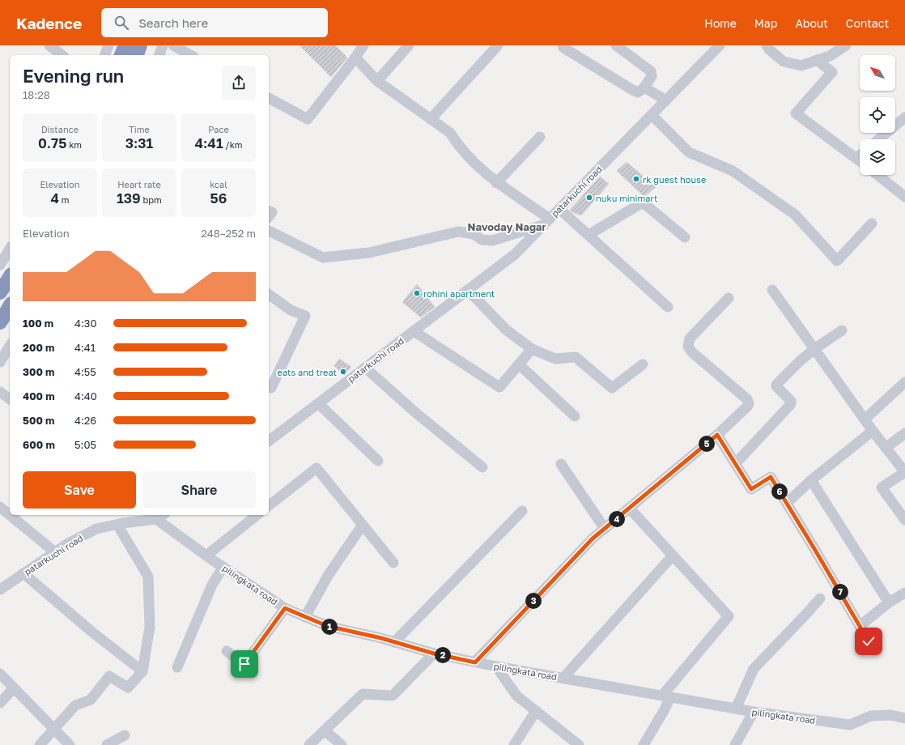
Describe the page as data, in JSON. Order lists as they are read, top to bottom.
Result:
{
  "streets": {
    "street": ["patarkuchi road", "pilingkata road"]
  },
  "crossings": [
    ["patarkuchi road", "pilingkata road"]
  ],
  "districts": ["Navoday Nagar"],
  "places": [
    "rk guest house",
    "nuku minimart",
    "rohini apartment",
    "eats and treat"
  ],
  "north": "top left",
  "page": {
    "header": "Kadence",
    "search": "Search here",
    "nav": [
      "Home",
      "Map",
      "About",
      "Contact"
    ],
    "heading": ["Evening run", "18:28"],
    "stats": [
      ["Distance", "0.75 km"],
      ["Time", "3:31"],
      ["Pace", "4:41 /km"],
      ["Elevation", "4 m"],
      ["Heart rate", "139 bpm"],
      ["kcal", "56"]
    ],
    "chart": ["Elevation", "248–252 m"],
    "list": [
      {
        "name": "100 m",
        "note": "4:30"
      },
      {
        "name": "200 m",
        "note": "4:41"
      },
      {
        "name": "300 m",
        "note": "4:55"
      },
      {
        "name": "400 m",
        "note": "4:40"
      },
      {
        "name": "500 m",
        "note": "4:26"
      },
      {
        "name": "600 m",
        "note": "5:05"
      }
    ],
    "pins": [
      "5",
      "6",
      "4",
      "7",
      "3",
      "1",
      "2"
    ],
    "buttons": ["Save", "Share"]
  }
}
